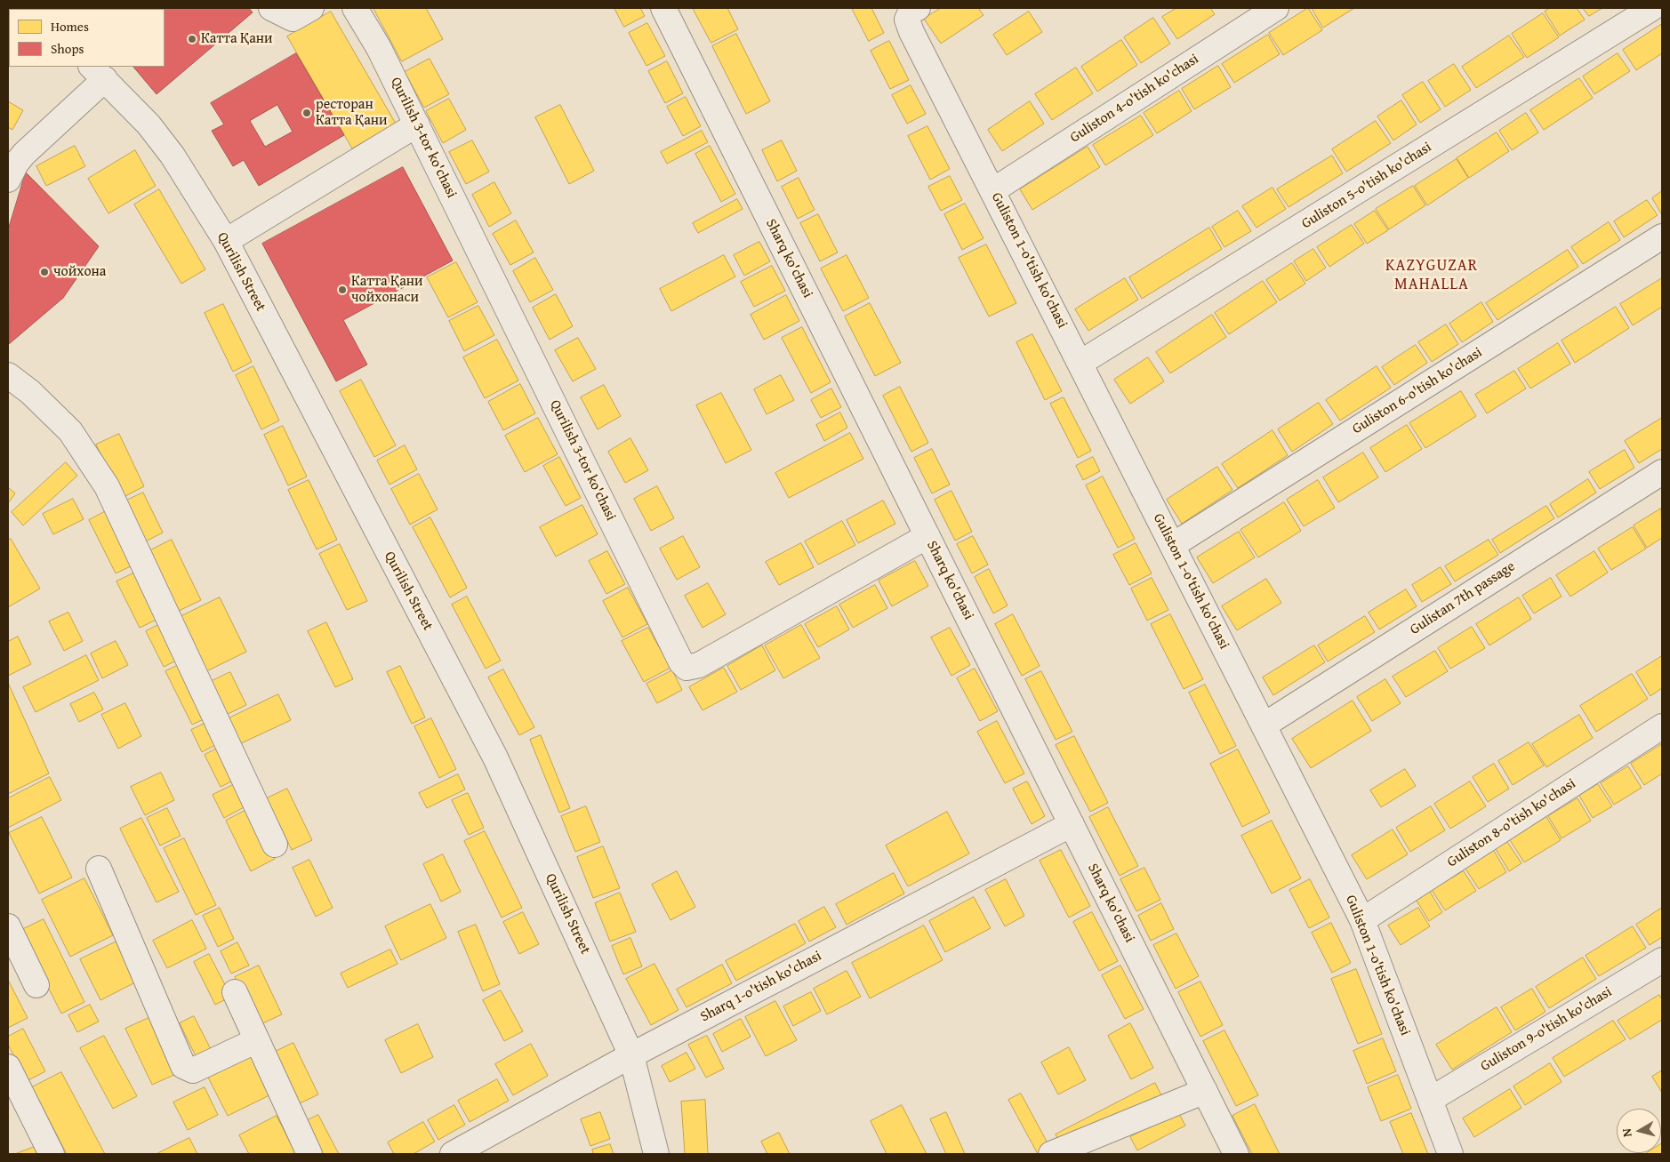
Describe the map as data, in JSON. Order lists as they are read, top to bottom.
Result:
{
  "streets": {
    "street": [
      "Guliston 4-o'tish ko'chasi",
      "Qurilish 3-tor ko'chasi",
      "Guliston 5-o'tish ko'chasi",
      "Sharq ko'chasi",
      "Guliston 1-o'tish ko'chasi",
      "Qurilish Street",
      "Guliston 6-o'tish ko'chasi",
      "Gulistan 7th passage",
      "Guliston 8-o'tish ko'chasi",
      "Sharq 1-o'tish ko'chasi",
      "Guliston 9-o'tish ko'chasi"
    ]
  },
  "crossings": [
    ["Guliston 4-o'tish ko'chasi", "Guliston 1-o'tish ko'chasi"],
    ["Qurilish 3-tor ko'chasi", "Sharq ko'chasi"],
    ["Guliston 5-o'tish ko'chasi", "Guliston 1-o'tish ko'chasi"],
    ["Sharq ko'chasi", "Sharq 1-o'tish ko'chasi"],
    ["Guliston 1-o'tish ko'chasi", "Guliston 6-o'tish ko'chasi"],
    ["Guliston 1-o'tish ko'chasi", "Gulistan 7th passage"],
    ["Guliston 1-o'tish ko'chasi", "Guliston 8-o'tish ko'chasi"],
    ["Guliston 1-o'tish ko'chasi", "Guliston 9-o'tish ko'chasi"],
    ["Qurilish Street", "Sharq 1-o'tish ko'chasi"]
  ],
  "districts": ["KAZYGUZAR MAHALLA"],
  "places": [
    "Катта Қани",
    "ресторан Катта Қани",
    "чойхона",
    "Катта Қани чойхонаси"
  ],
  "legend": ["Homes", "Shops"],
  "north": "left"
}
